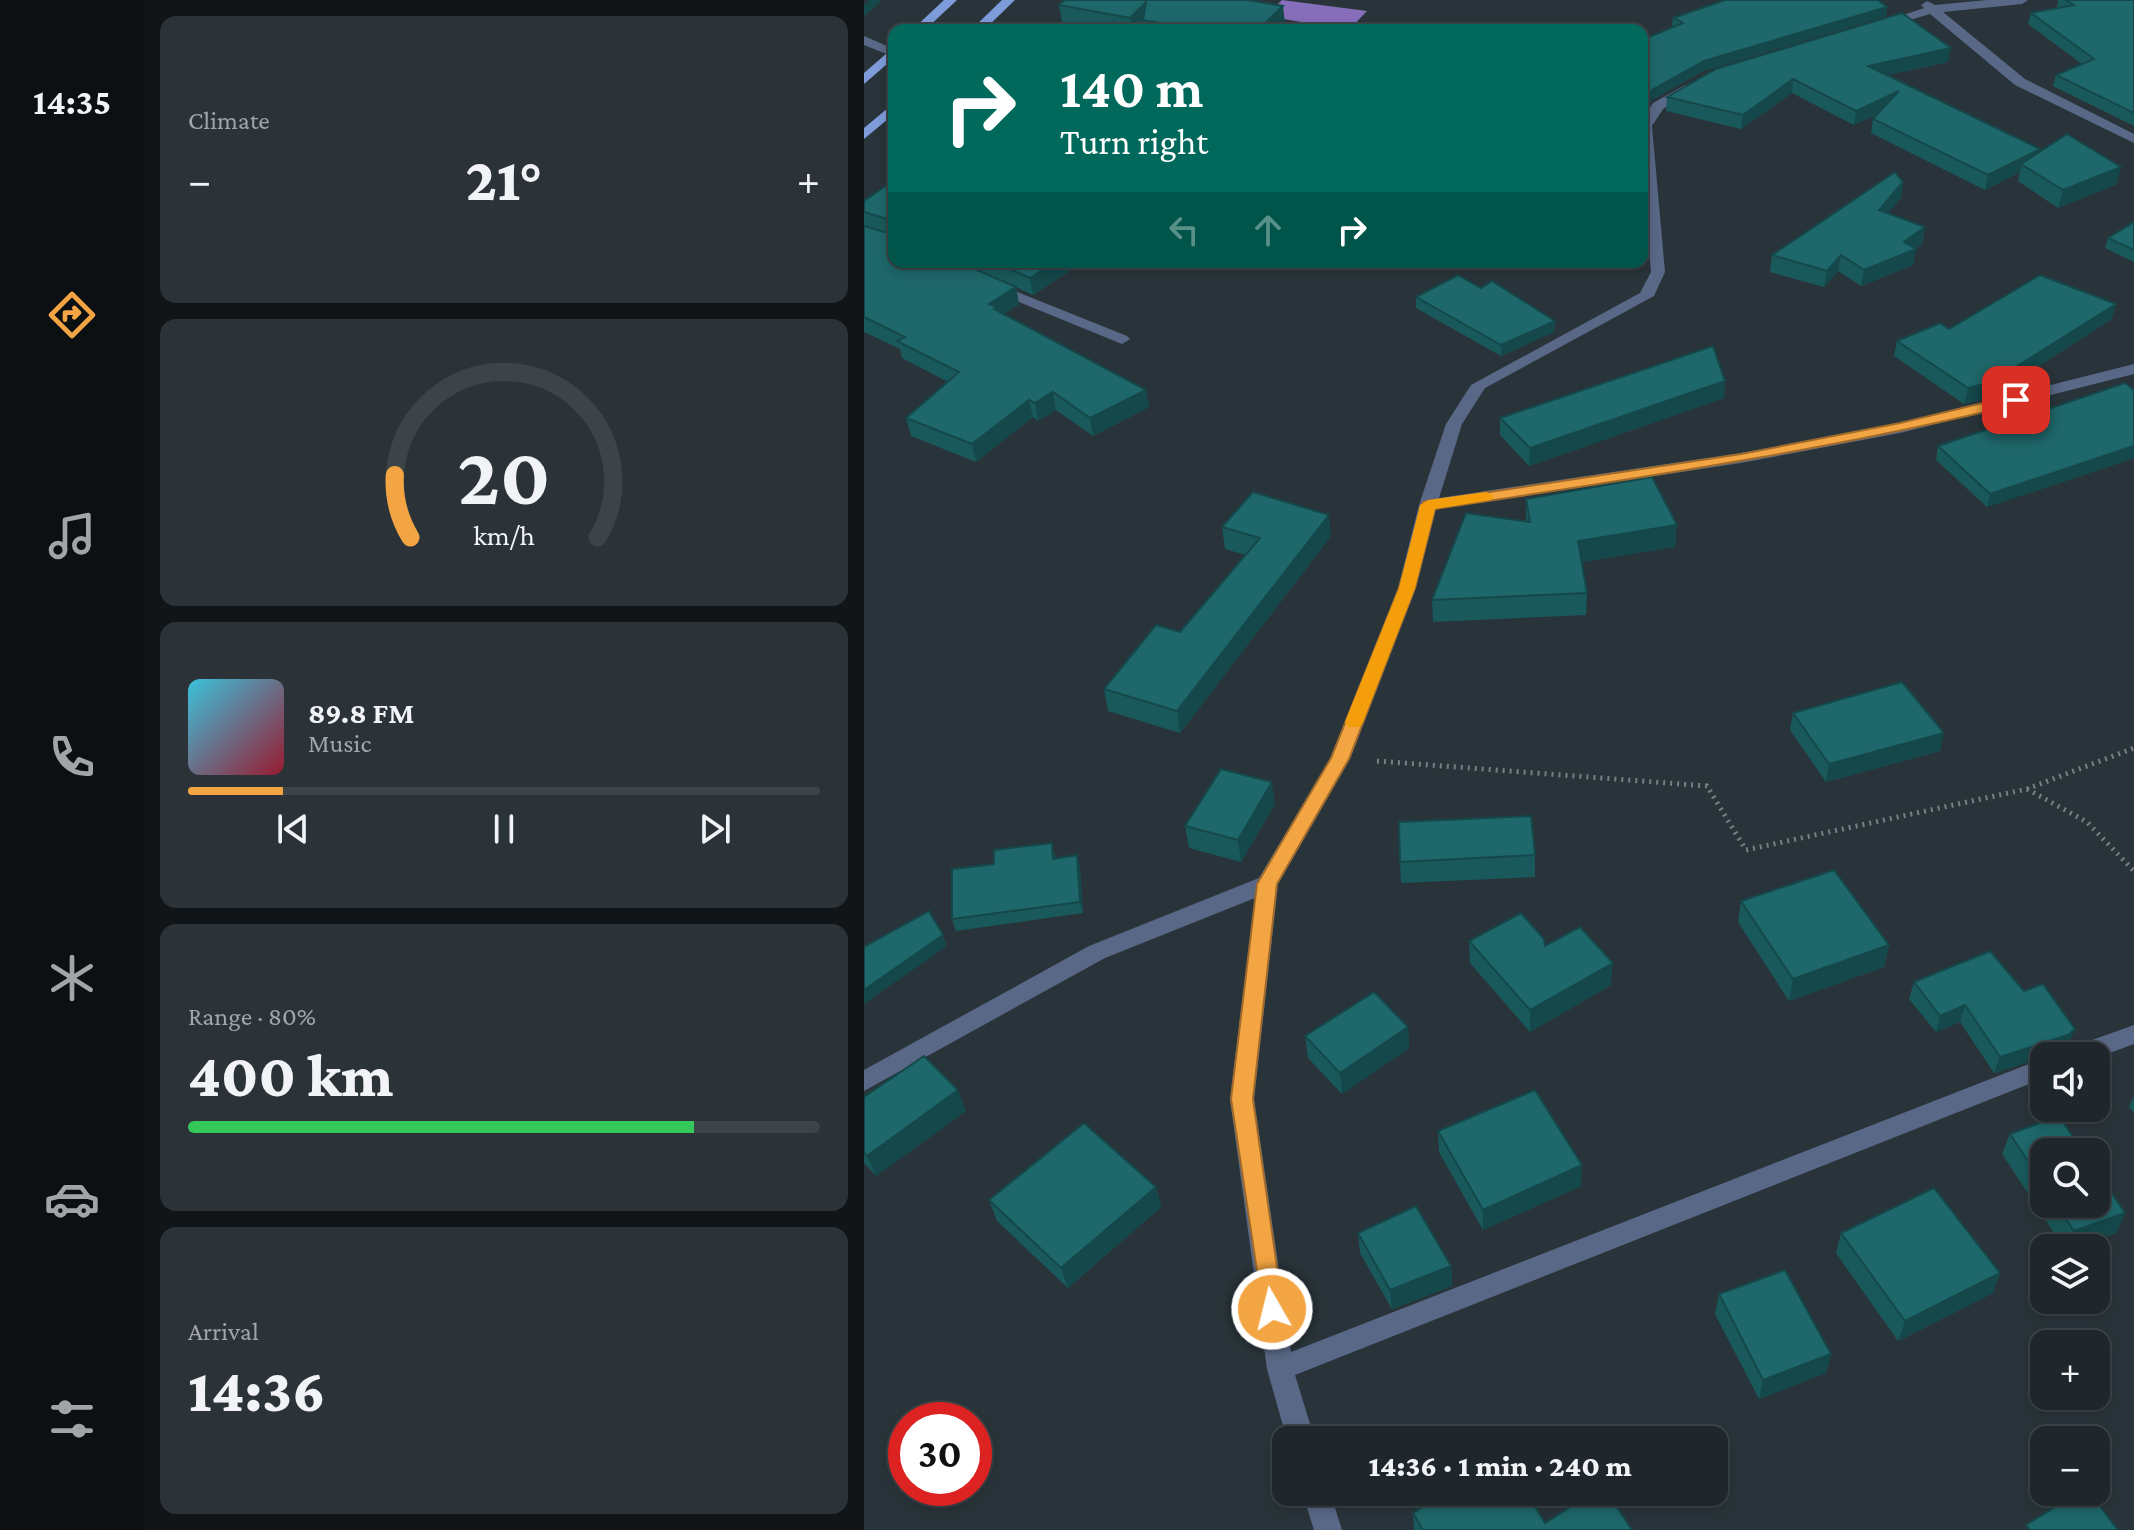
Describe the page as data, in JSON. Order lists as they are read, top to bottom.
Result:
{
  "page": {
    "tabs": "14:35",
    "tile": [
      "Climate",
      ["Range · 80%", "400 km"],
      ["Arrival", "14:36"]
    ],
    "turn": ["140 m", "Turn right"],
    "heat": ["−", "21°", "+"],
    "song": ["89.8 FM", "Music"],
    "map_buttons": ["+", "−"],
    "limit": "30",
    "trip": "14:36 · 1 min · 240 m",
    "gauge": ["20", "km/h"]
  }
}
